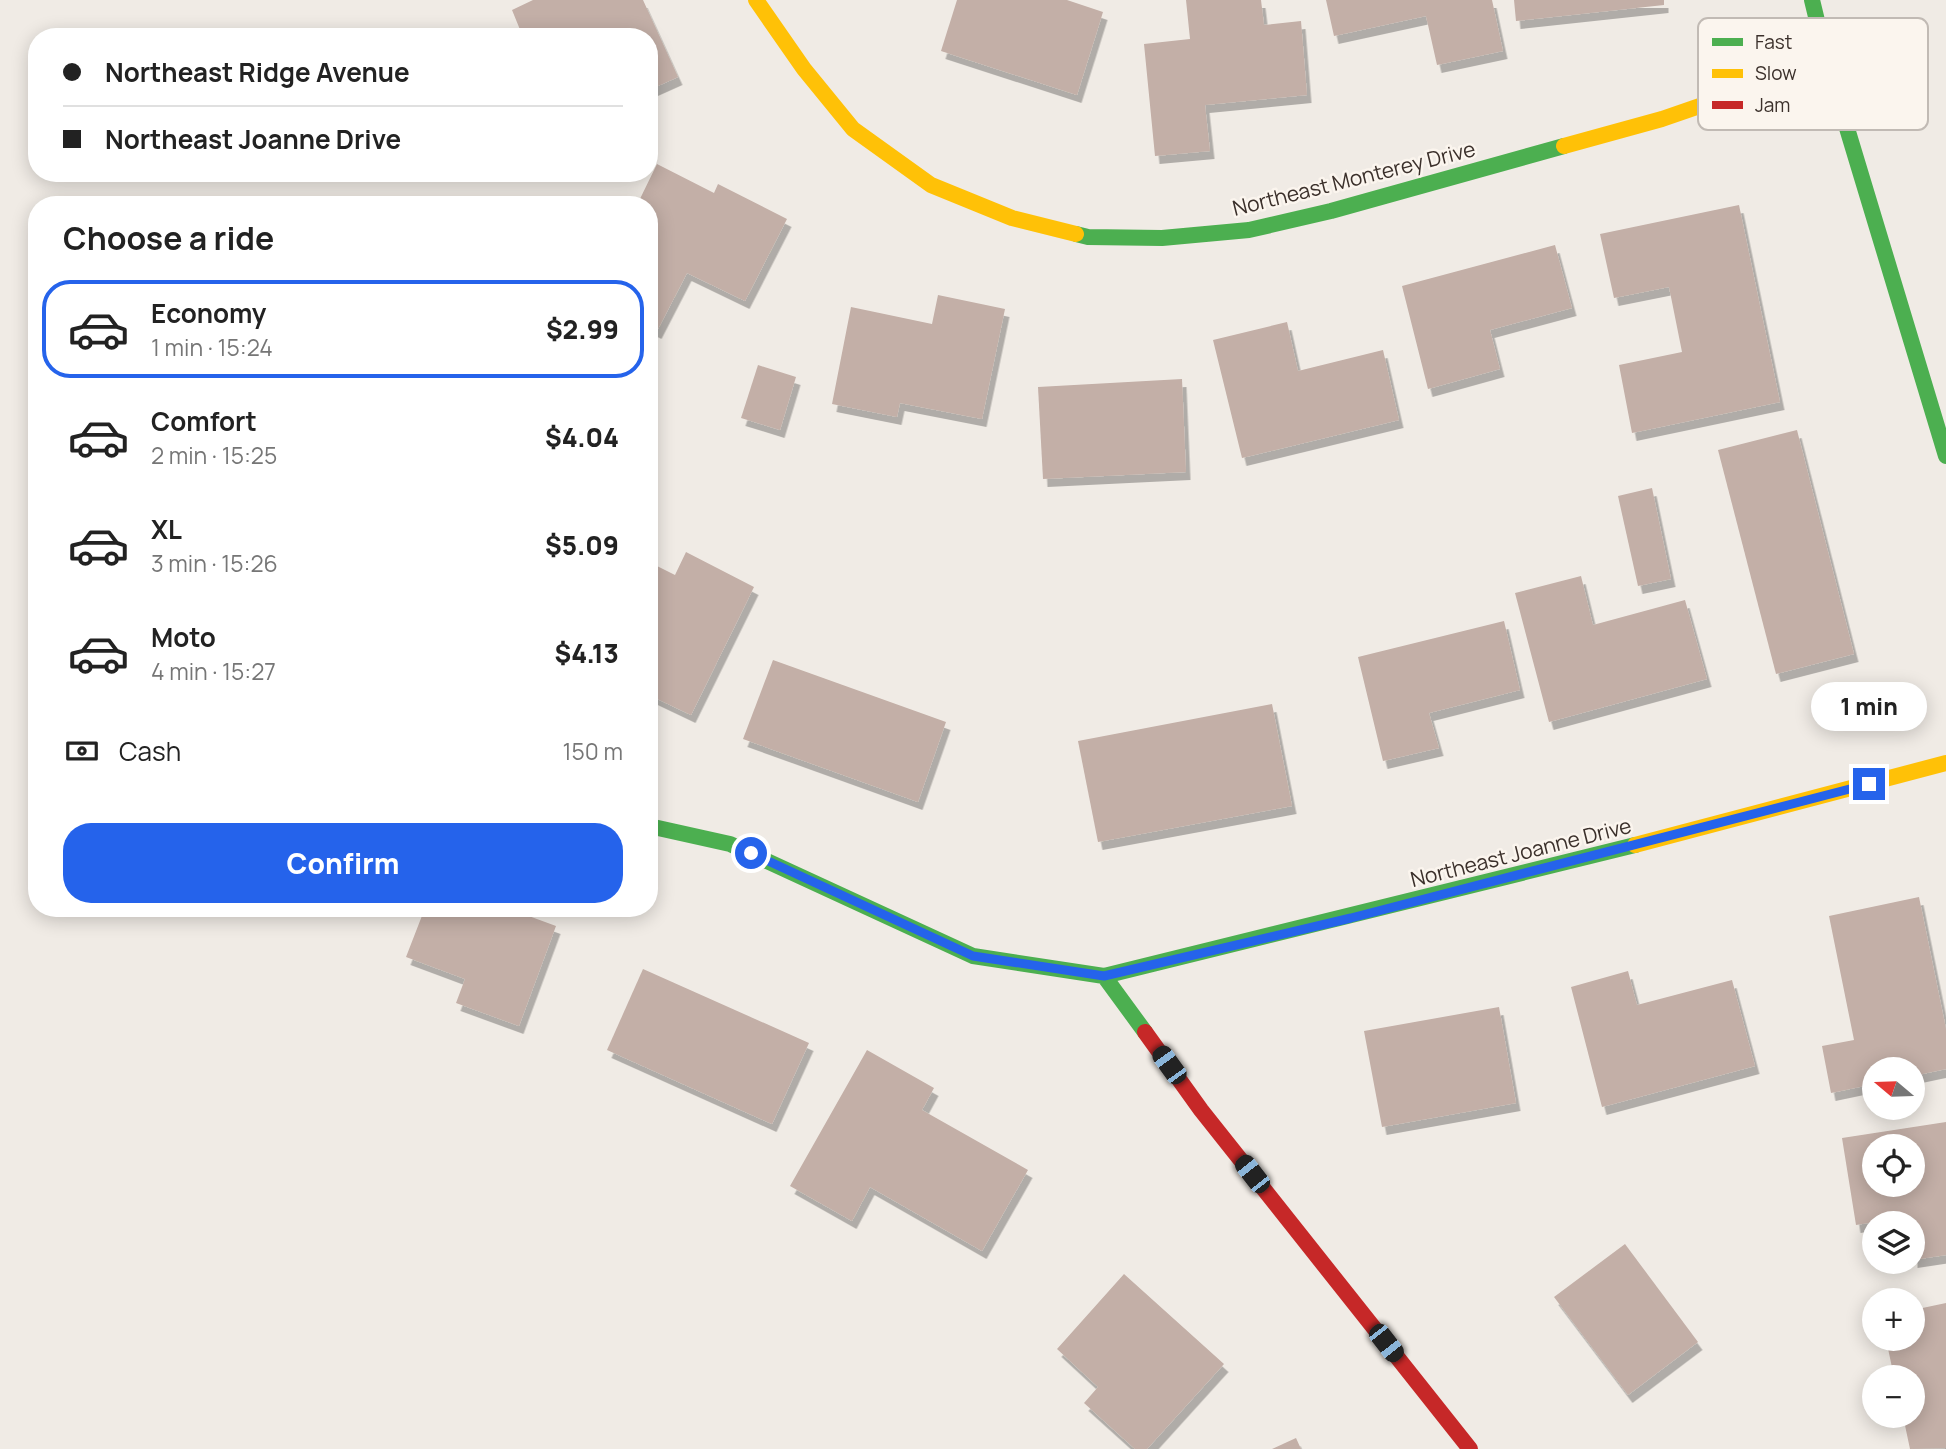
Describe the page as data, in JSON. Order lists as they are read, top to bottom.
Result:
{
  "streets": {
    "street": ["Northeast Monterey Drive", "Northeast Joanne Drive"]
  },
  "legend": ["Fast", "Slow", "Jam"],
  "north": "left",
  "page": {
    "banner": ["Northeast Ridge Avenue", "Northeast Joanne Drive"],
    "heading": "Choose a ride",
    "list": [
      {
        "name": "Economy",
        "note": "1 min · 15:24",
        "value": "$2.99"
      },
      {
        "name": "Comfort",
        "note": "2 min · 15:25",
        "value": "$4.04"
      },
      {
        "name": "XL",
        "note": "3 min · 15:26",
        "value": "$5.09"
      },
      {
        "name": "Moto",
        "note": "4 min · 15:27",
        "value": "$4.13"
      }
    ],
    "bubble": "1 min",
    "pay": ["Cash", "150 m"],
    "buttons": "Confirm",
    "map_buttons": ["+", "−"]
  }
}
